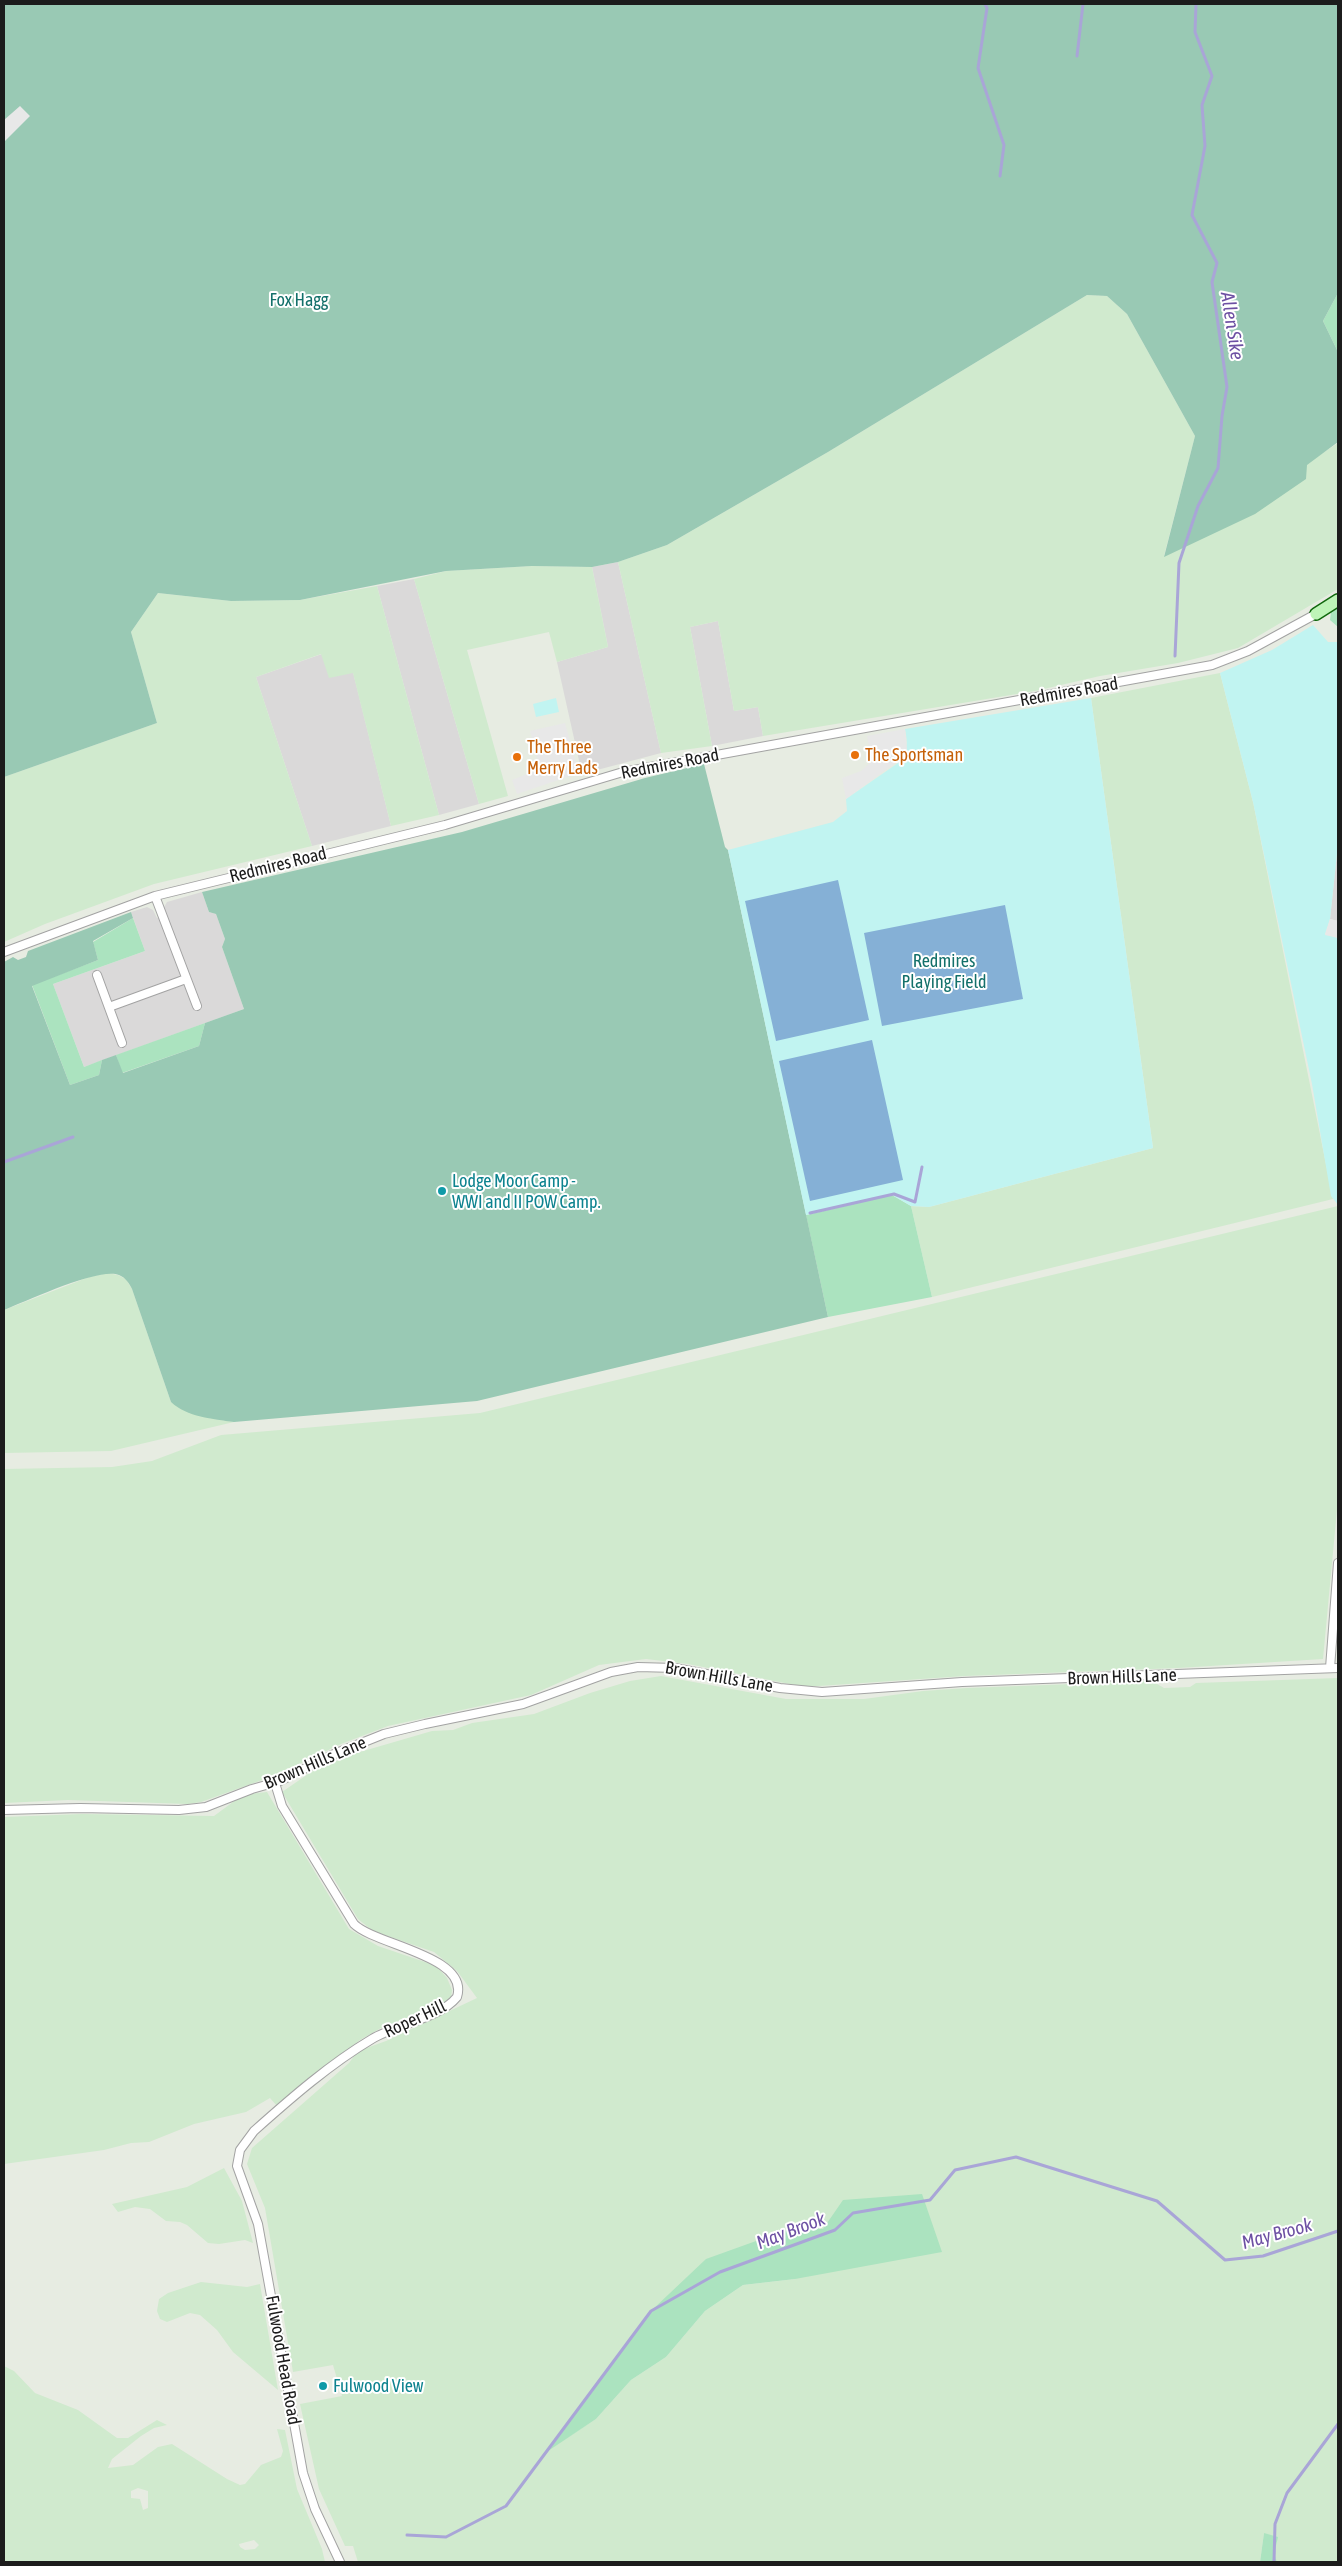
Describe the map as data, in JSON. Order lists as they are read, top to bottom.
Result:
{
  "streets": {
    "street": [
      "Redmires Road",
      "Brown Hills Lane",
      "Roper Hill",
      "Fulwood Head Road"
    ]
  },
  "crossings": [
    ["Brown Hills Lane", "Roper Hill"],
    ["Roper Hill", "Fulwood Head Road"]
  ],
  "water": ["Allen Sike", "May Brook"],
  "parks": ["Fox Hagg", "Redmires Playing Field"],
  "places": [
    "The Sportsman",
    "The Three Merry Lads",
    "Lodge Moor Camp - WWI and II POW Camp.",
    "Fulwood View"
  ]
}
